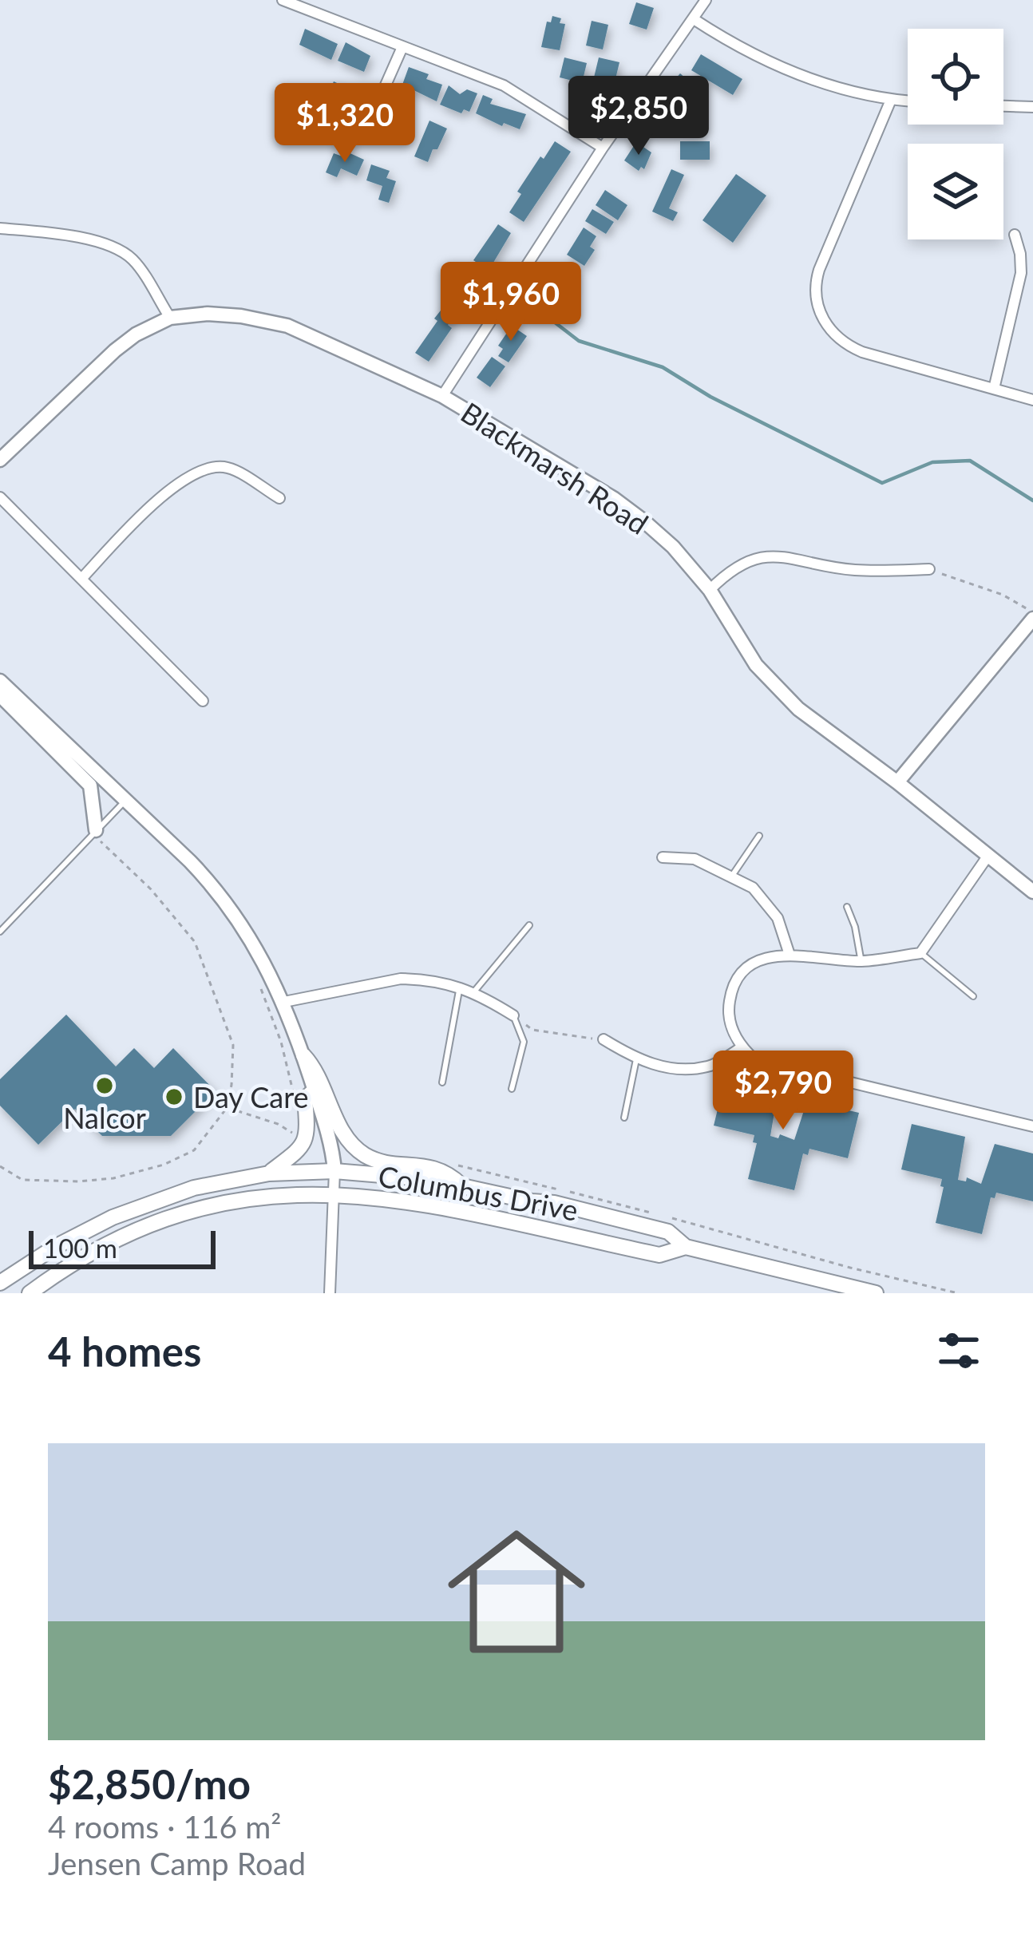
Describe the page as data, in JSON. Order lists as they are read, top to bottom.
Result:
{
  "streets": {
    "main road": ["Columbus Drive"],
    "street": ["Blackmarsh Road"]
  },
  "places": ["Nalcor", "Day Care"],
  "scale_bar": "100 m",
  "page": {
    "price": [
      "$2,850",
      "$1,320",
      "$1,960",
      "$2,790"
    ],
    "scale": "100 m",
    "heading": "4 homes",
    "list": [
      {
        "name": "$2,850/mo",
        "note": "4 rooms · 116 m² · Jensen Camp Road"
      }
    ]
  }
}
